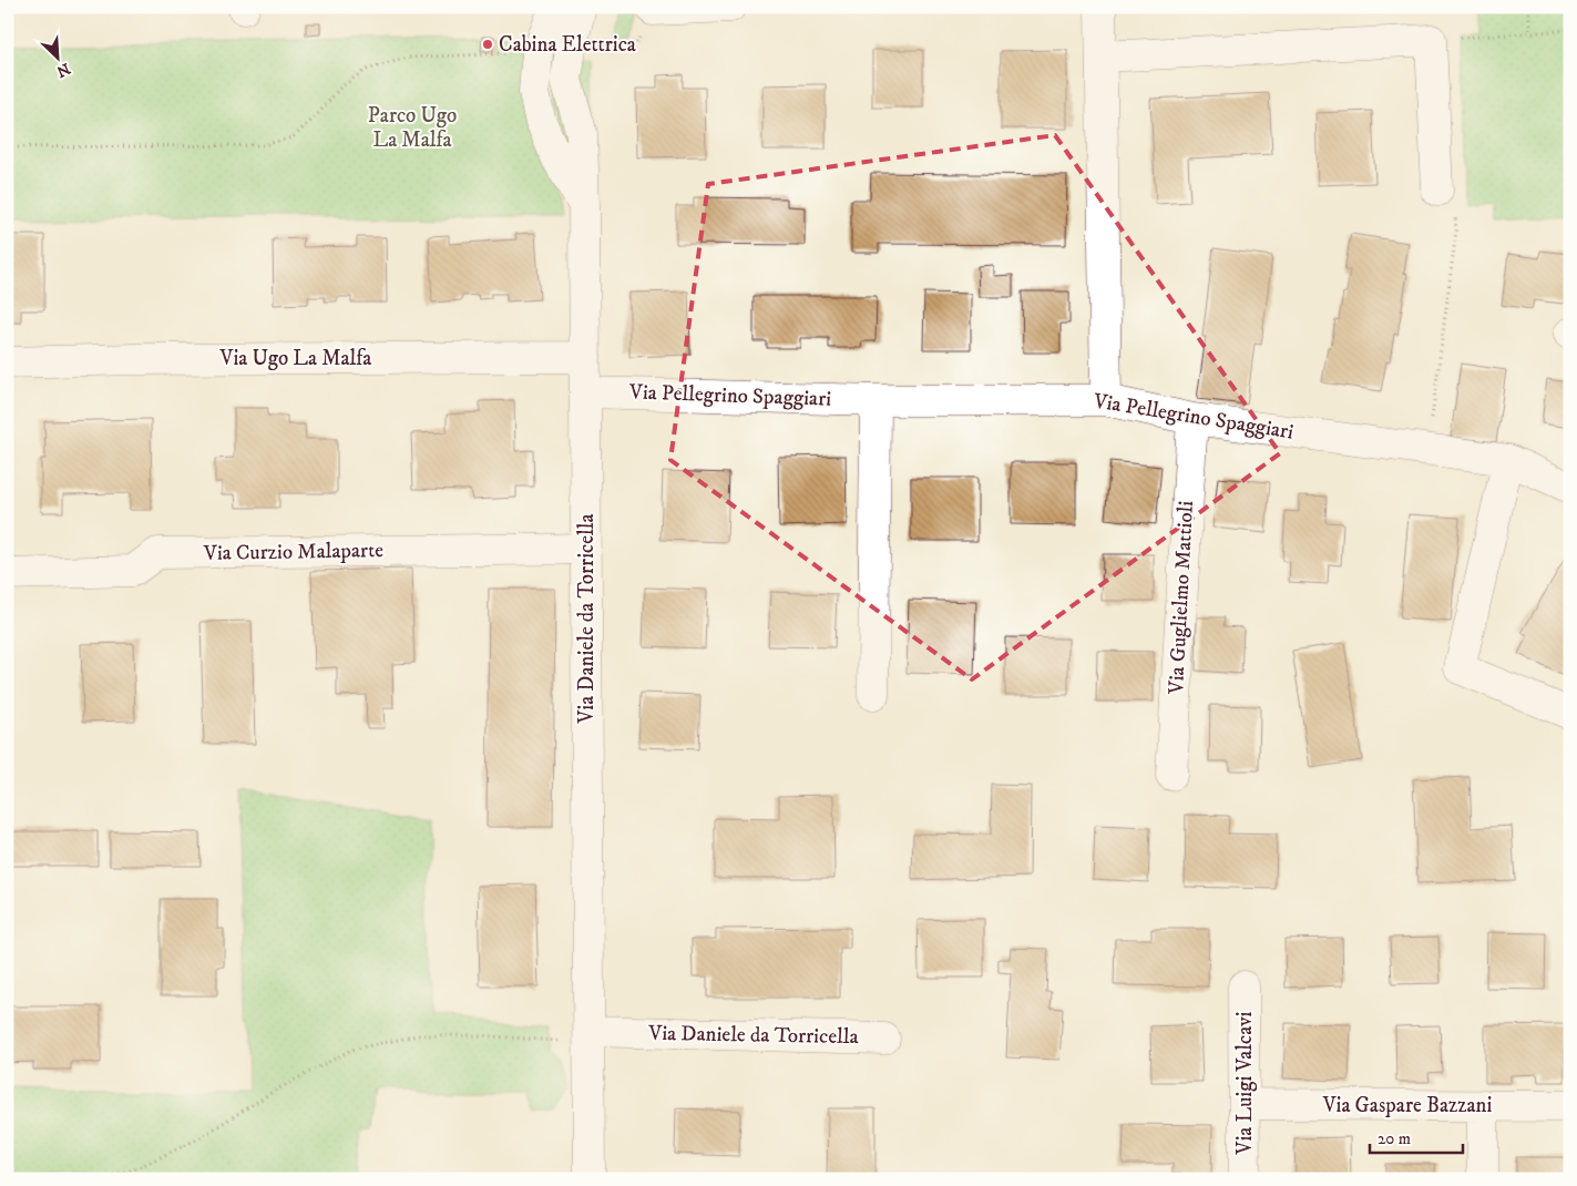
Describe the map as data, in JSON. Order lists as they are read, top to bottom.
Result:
{
  "streets": {
    "street": [
      "Via Ugo La Malfa",
      "Via Pellegrino Spaggiari",
      "Via Curzio Malaparte",
      "Via Guglielmo Mattioli",
      "Via Daniele da Torricella",
      "Via Luigi Valcavi",
      "Via Gaspare Bazzani"
    ]
  },
  "crossings": [
    ["Via Ugo La Malfa", "Via Daniele da Torricella"],
    ["Via Pellegrino Spaggiari", "Via Guglielmo Mattioli"],
    ["Via Pellegrino Spaggiari", "Via Daniele da Torricella"],
    ["Via Curzio Malaparte", "Via Daniele da Torricella"],
    ["Via Luigi Valcavi", "Via Gaspare Bazzani"]
  ],
  "parks": ["Parco Ugo La Malfa"],
  "places": ["Cabina Elettrica"],
  "scale_bar": "20 m",
  "north": "bottom right"
}
